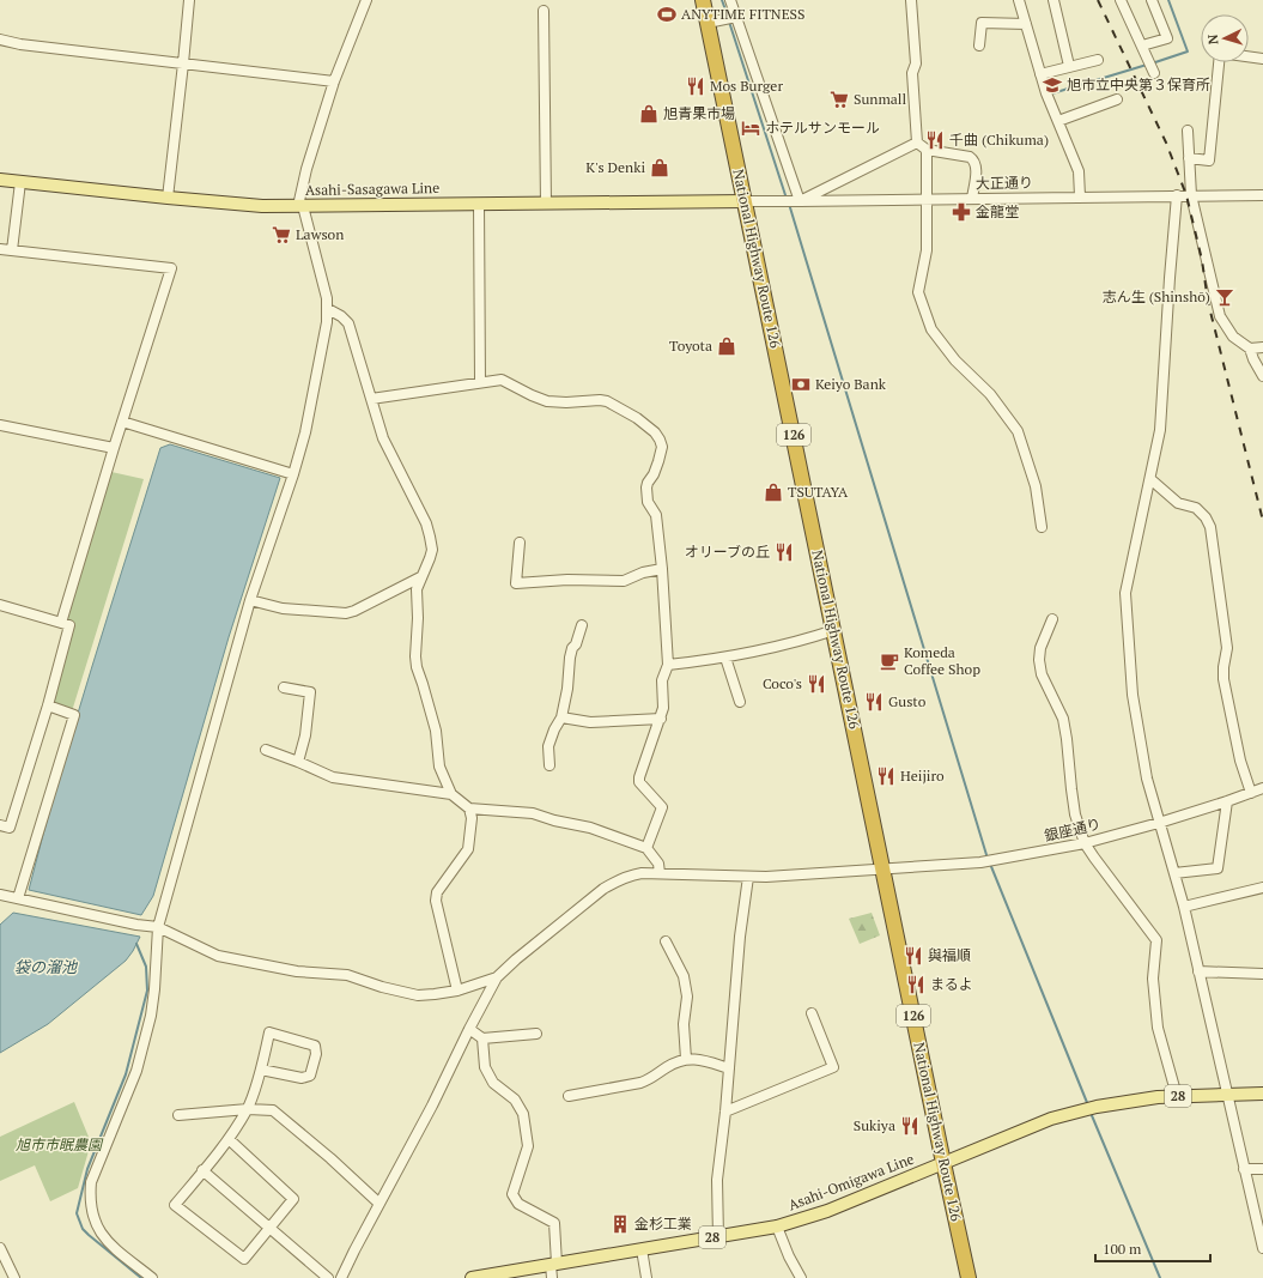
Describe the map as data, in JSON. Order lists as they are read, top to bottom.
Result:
{
  "streets": {
    "highway": ["National Highway Route 126", "126"],
    "main road": ["Asahi-Sasagawa Line", "28", "Asahi-Omigawa Line"],
    "street": ["大正通り", "銀座通り"]
  },
  "crossings": [
    ["大正通り", "Asahi-Sasagawa Line"],
    ["大正通り", "National Highway Route 126"],
    ["Asahi-Sasagawa Line", "National Highway Route 126"],
    ["National Highway Route 126", "銀座通り"],
    ["National Highway Route 126", "Asahi-Omigawa Line"]
  ],
  "water": ["袋の溜池"],
  "parks": ["旭市市眠農園"],
  "places": {
    "sports": ["ANYTIME FITNESS"],
    "school or university": ["旭市立中央第３保育所"],
    "restaurant": [
      "Mos Burger",
      "千曲 (Chikuma)",
      "オリーブの丘",
      "Coco's",
      "Gusto",
      "Heijiro",
      "與福順",
      "まるよ",
      "Sukiya"
    ],
    "supermarket": ["Sunmall", "Lawson"],
    "shop": [
      "旭青果市場",
      "K's Denki",
      "Toyota",
      "TSUTAYA"
    ],
    "hotel": ["ホテルサンモール"],
    "pharmacy": ["金龍堂"],
    "bar": ["志ん生 (Shinshō)"],
    "bank": ["Keiyo Bank"],
    "cafe": ["Komeda Coffee Shop"],
    "building": ["金杉工業"]
  },
  "scale_bar": "100 m",
  "north": "left"
}
